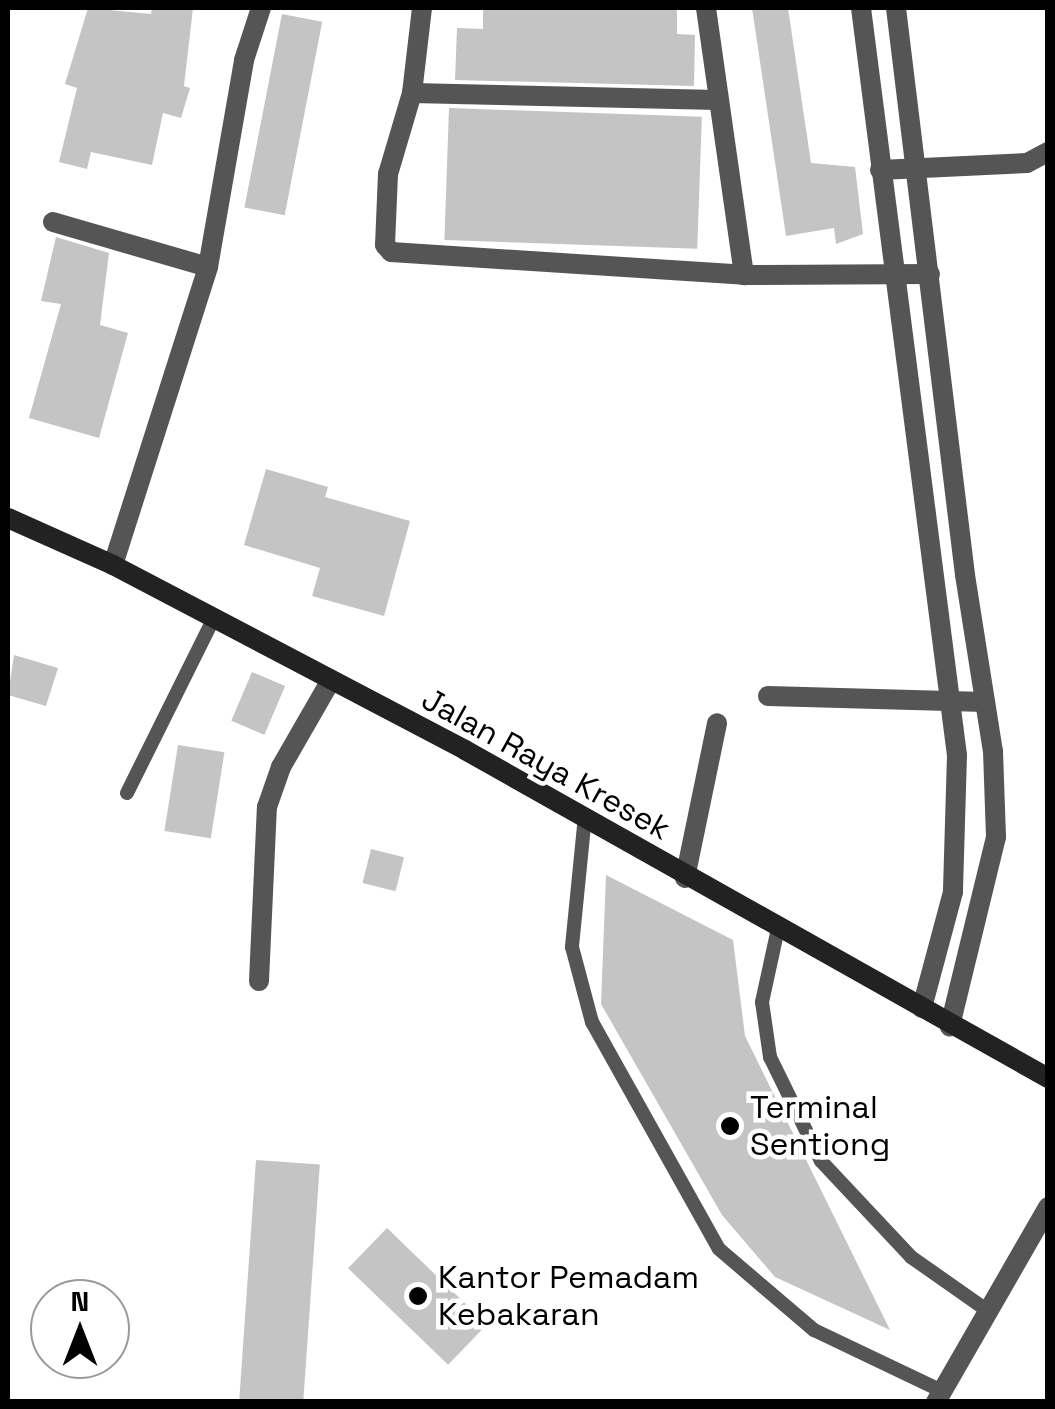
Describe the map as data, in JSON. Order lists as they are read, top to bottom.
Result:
{
  "streets": {
    "main road": ["Jalan Raya Kresek"]
  },
  "places": ["Terminal Sentiong", "Kantor Pemadam Kebakaran"],
  "north": "top"
}
